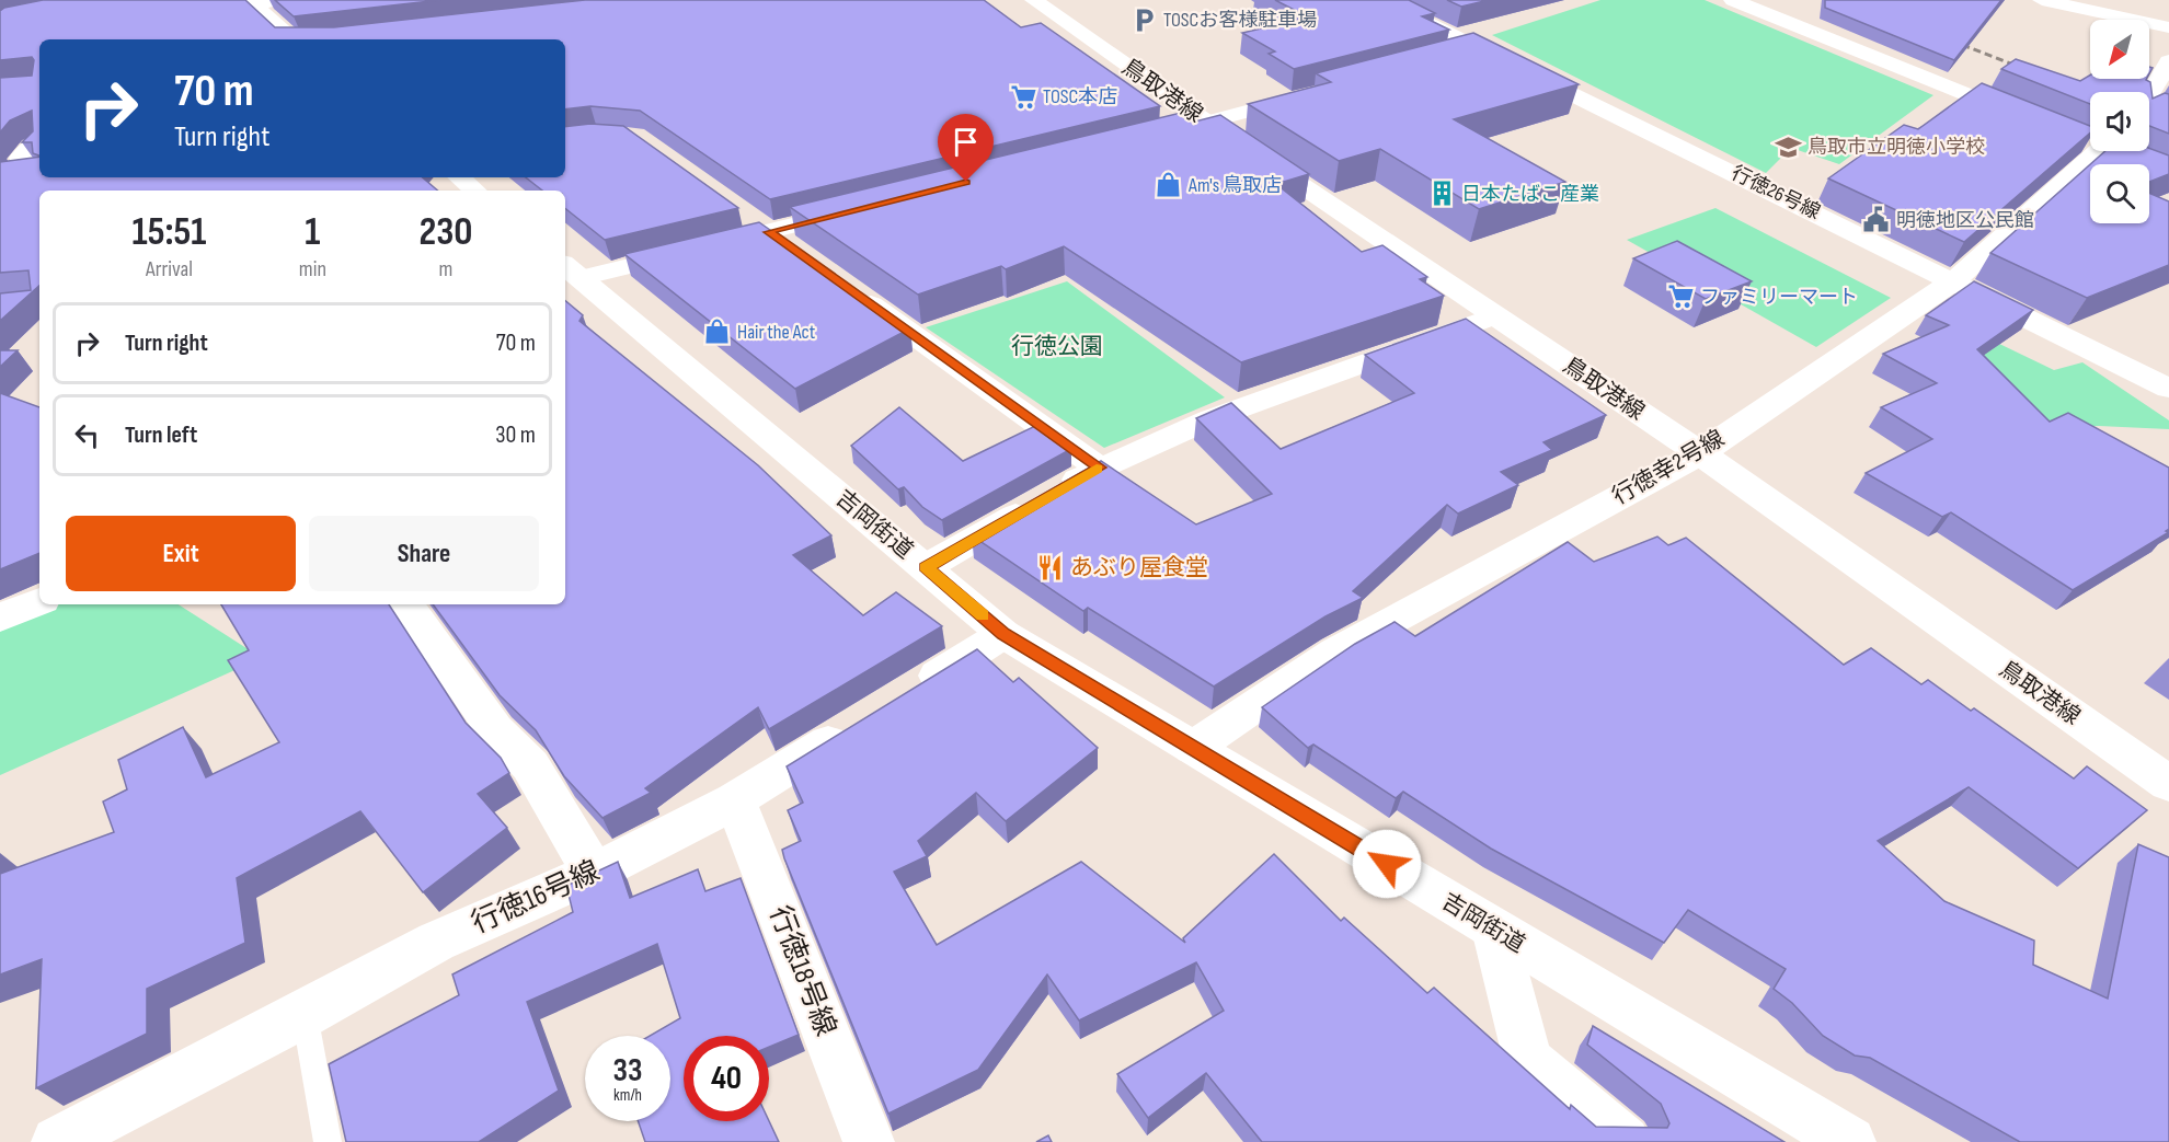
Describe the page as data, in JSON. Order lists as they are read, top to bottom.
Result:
{
  "streets": {
    "street": [
      "鳥取港線",
      "行徳26号線",
      "行徳幸2号線",
      "吉岡街道",
      "行徳16号線",
      "行徳18号線"
    ]
  },
  "crossings": [
    ["鳥取港線", "行徳幸2号線"],
    ["行徳26号線", "行徳幸2号線"],
    ["行徳幸2号線", "吉岡街道"],
    ["行徳16号線", "行徳18号線"]
  ],
  "parks": ["行徳公園"],
  "places": {
    "parking": ["TOSCお客様駐車場"],
    "supermarket": ["TOSC本店", "ファミリーマート"],
    "school or university": ["鳥取市立明徳小学校"],
    "shop": ["Am's 鳥取店", "Hair the Act"],
    "building": ["日本たばこ産業"],
    "public building": ["明徳地区公民館"],
    "restaurant": ["あぶり屋食堂"]
  },
  "north": "bottom left",
  "page": {
    "turn": ["70 m", "Turn right"],
    "eta": [
      "15:51",
      "Arrival",
      "1",
      "min",
      "230",
      "m"
    ],
    "list": [
      {
        "name": "Turn right",
        "value": "70 m"
      },
      {
        "name": "Turn left",
        "value": "30 m"
      }
    ],
    "buttons": ["Exit", "Share"],
    "speed": "33 km/h",
    "limit": "40"
  }
}
